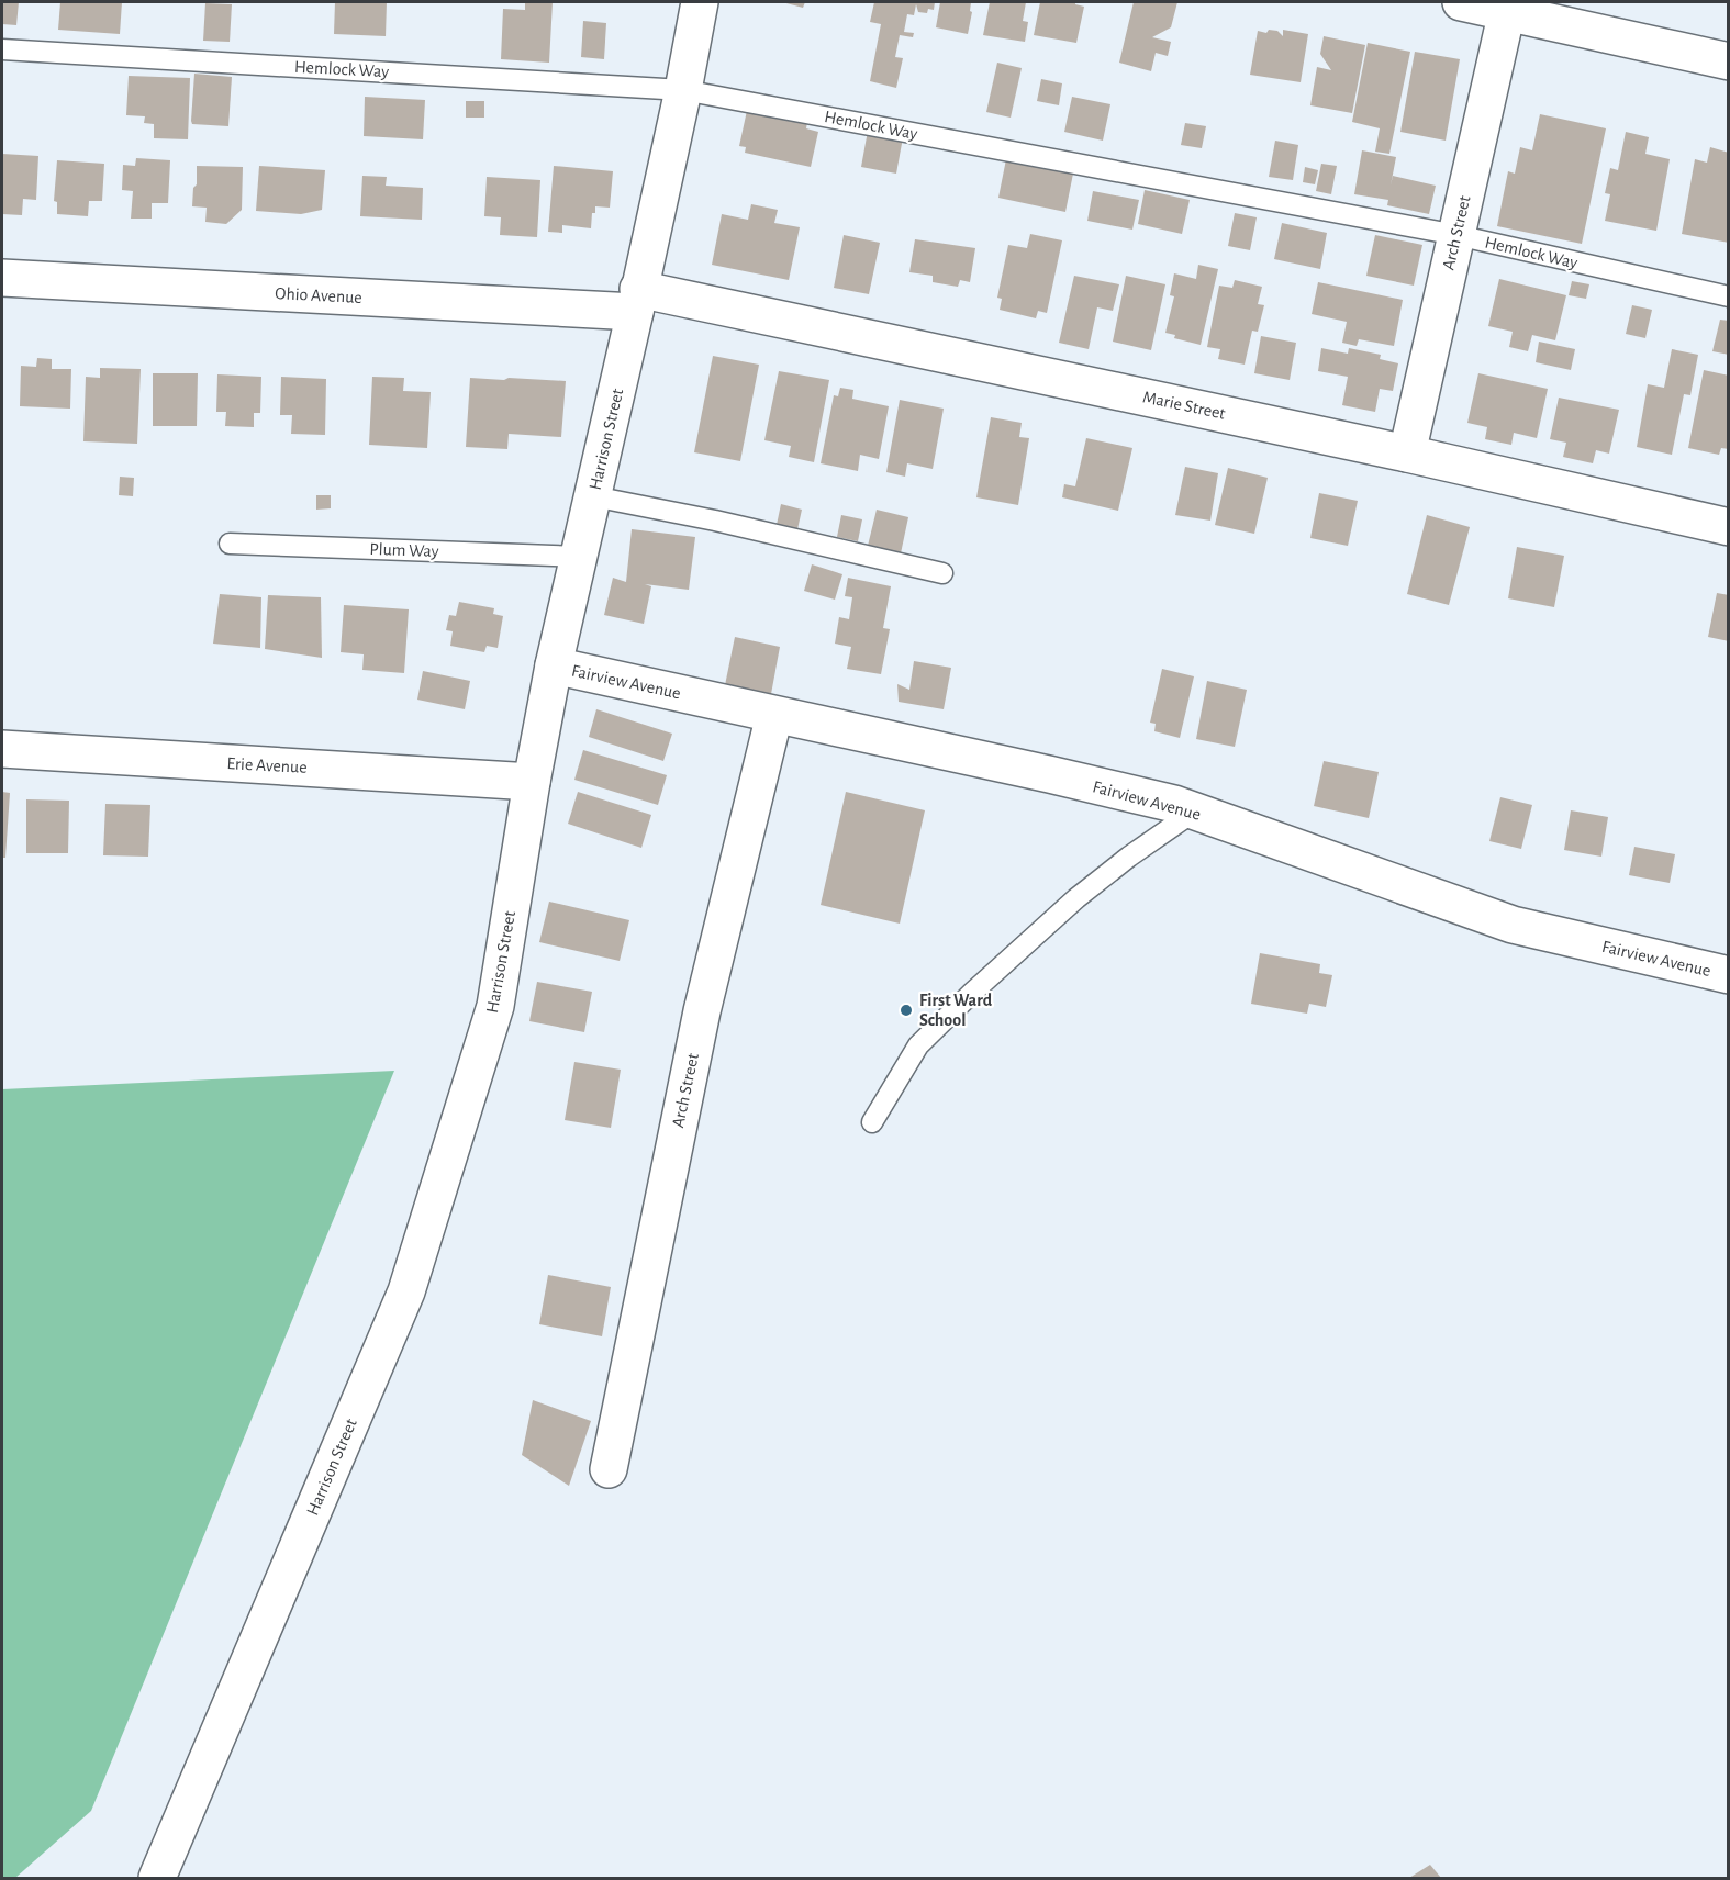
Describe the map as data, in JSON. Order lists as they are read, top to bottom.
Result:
{
  "streets": {
    "street": [
      "Arch Street",
      "Ohio Avenue",
      "Marie Street",
      "Harrison Street",
      "Fairview Avenue",
      "Erie Avenue"
    ],
    "lane": ["Hemlock Way", "Plum Way"]
  },
  "crossings": [
    ["Hemlock Way", "Arch Street"],
    ["Hemlock Way", "Harrison Street"],
    ["Arch Street", "Marie Street"],
    ["Arch Street", "Fairview Avenue"],
    ["Ohio Avenue", "Marie Street"],
    ["Ohio Avenue", "Harrison Street"],
    ["Marie Street", "Harrison Street"],
    ["Harrison Street", "Plum Way"],
    ["Harrison Street", "Fairview Avenue"],
    ["Harrison Street", "Erie Avenue"]
  ],
  "places": ["First Ward School"]
}
